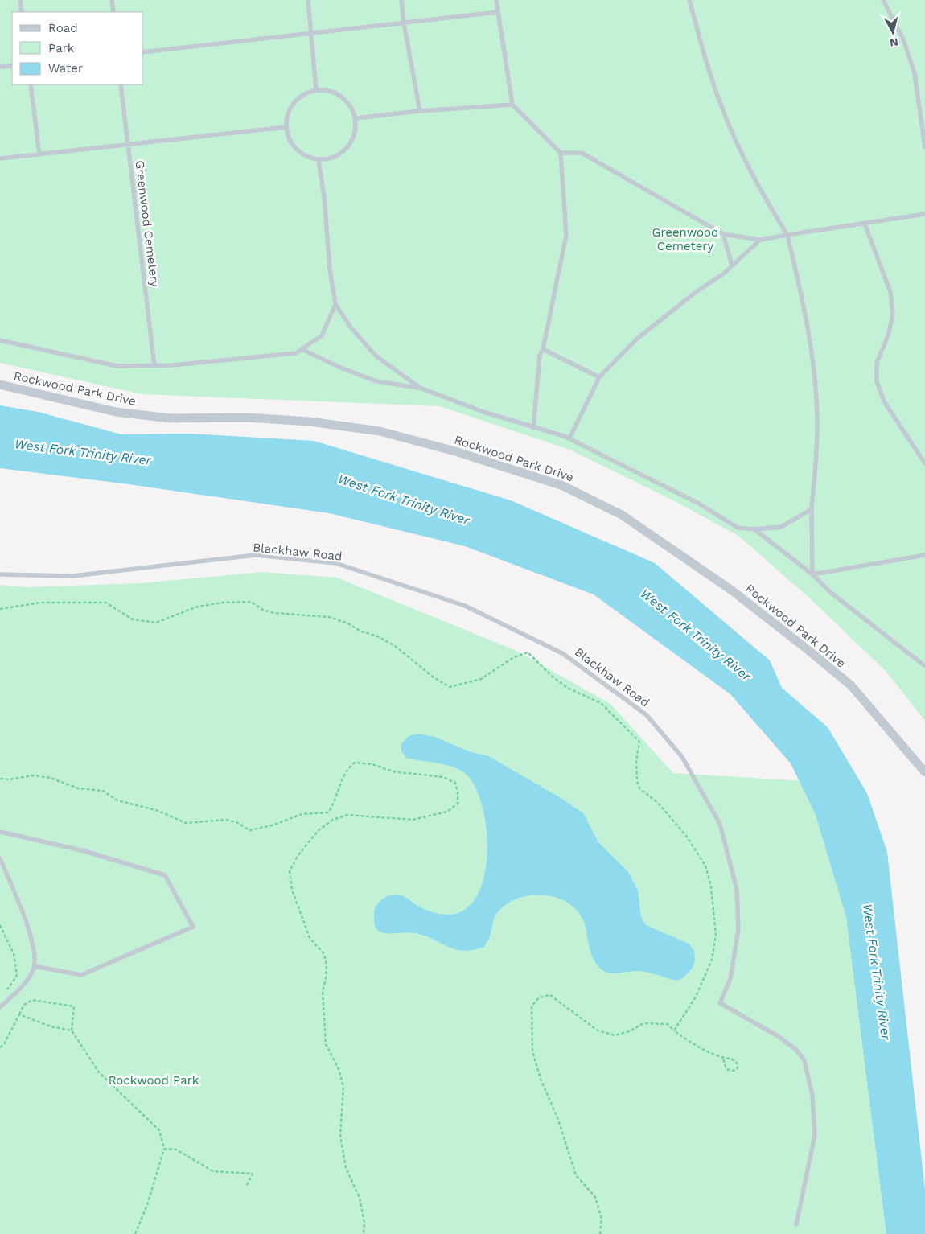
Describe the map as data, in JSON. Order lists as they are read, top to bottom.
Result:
{
  "streets": {
    "street": ["Rockwood Park Drive"],
    "lane": ["Greenwood Cemetery", "Blackhaw Road"]
  },
  "water": ["West Fork Trinity River"],
  "parks": ["Greenwood Cemetery", "Rockwood Park"],
  "legend": ["Road", "Park", "Water"],
  "north": "bottom"
}
